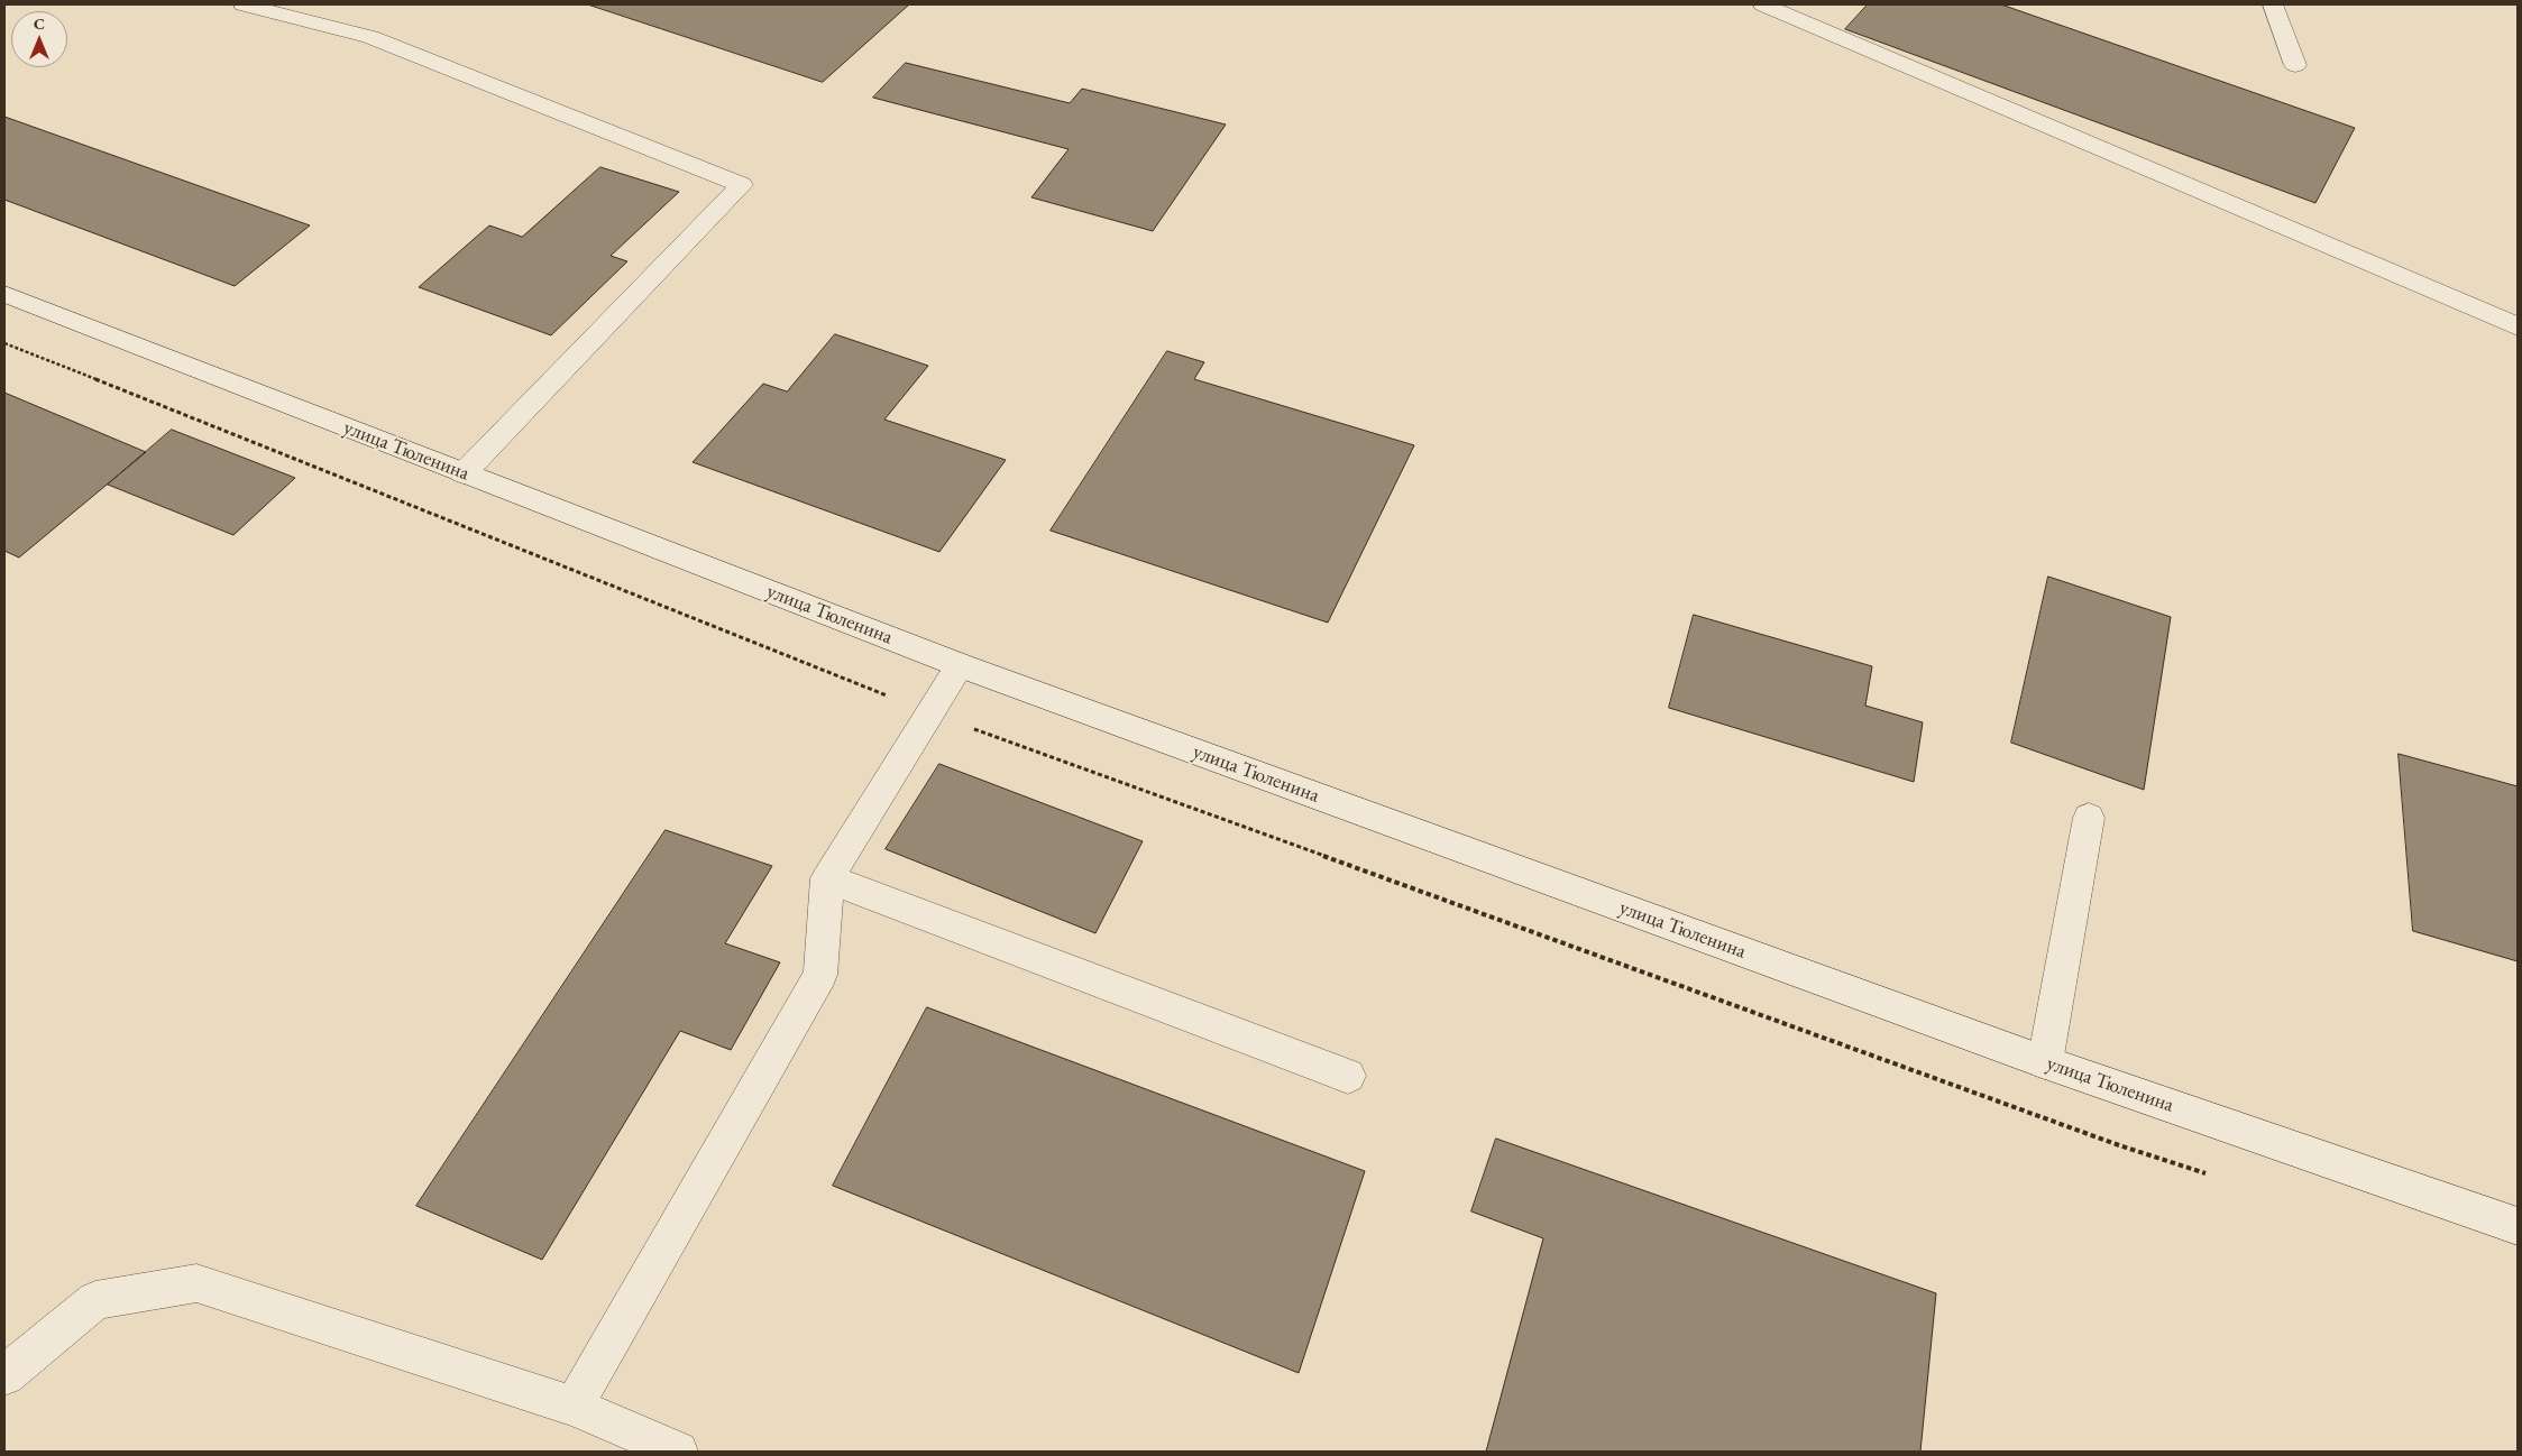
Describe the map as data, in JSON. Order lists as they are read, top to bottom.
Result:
{
  "streets": {
    "main road": ["улица Тюленина"]
  },
  "north": "top"
}
